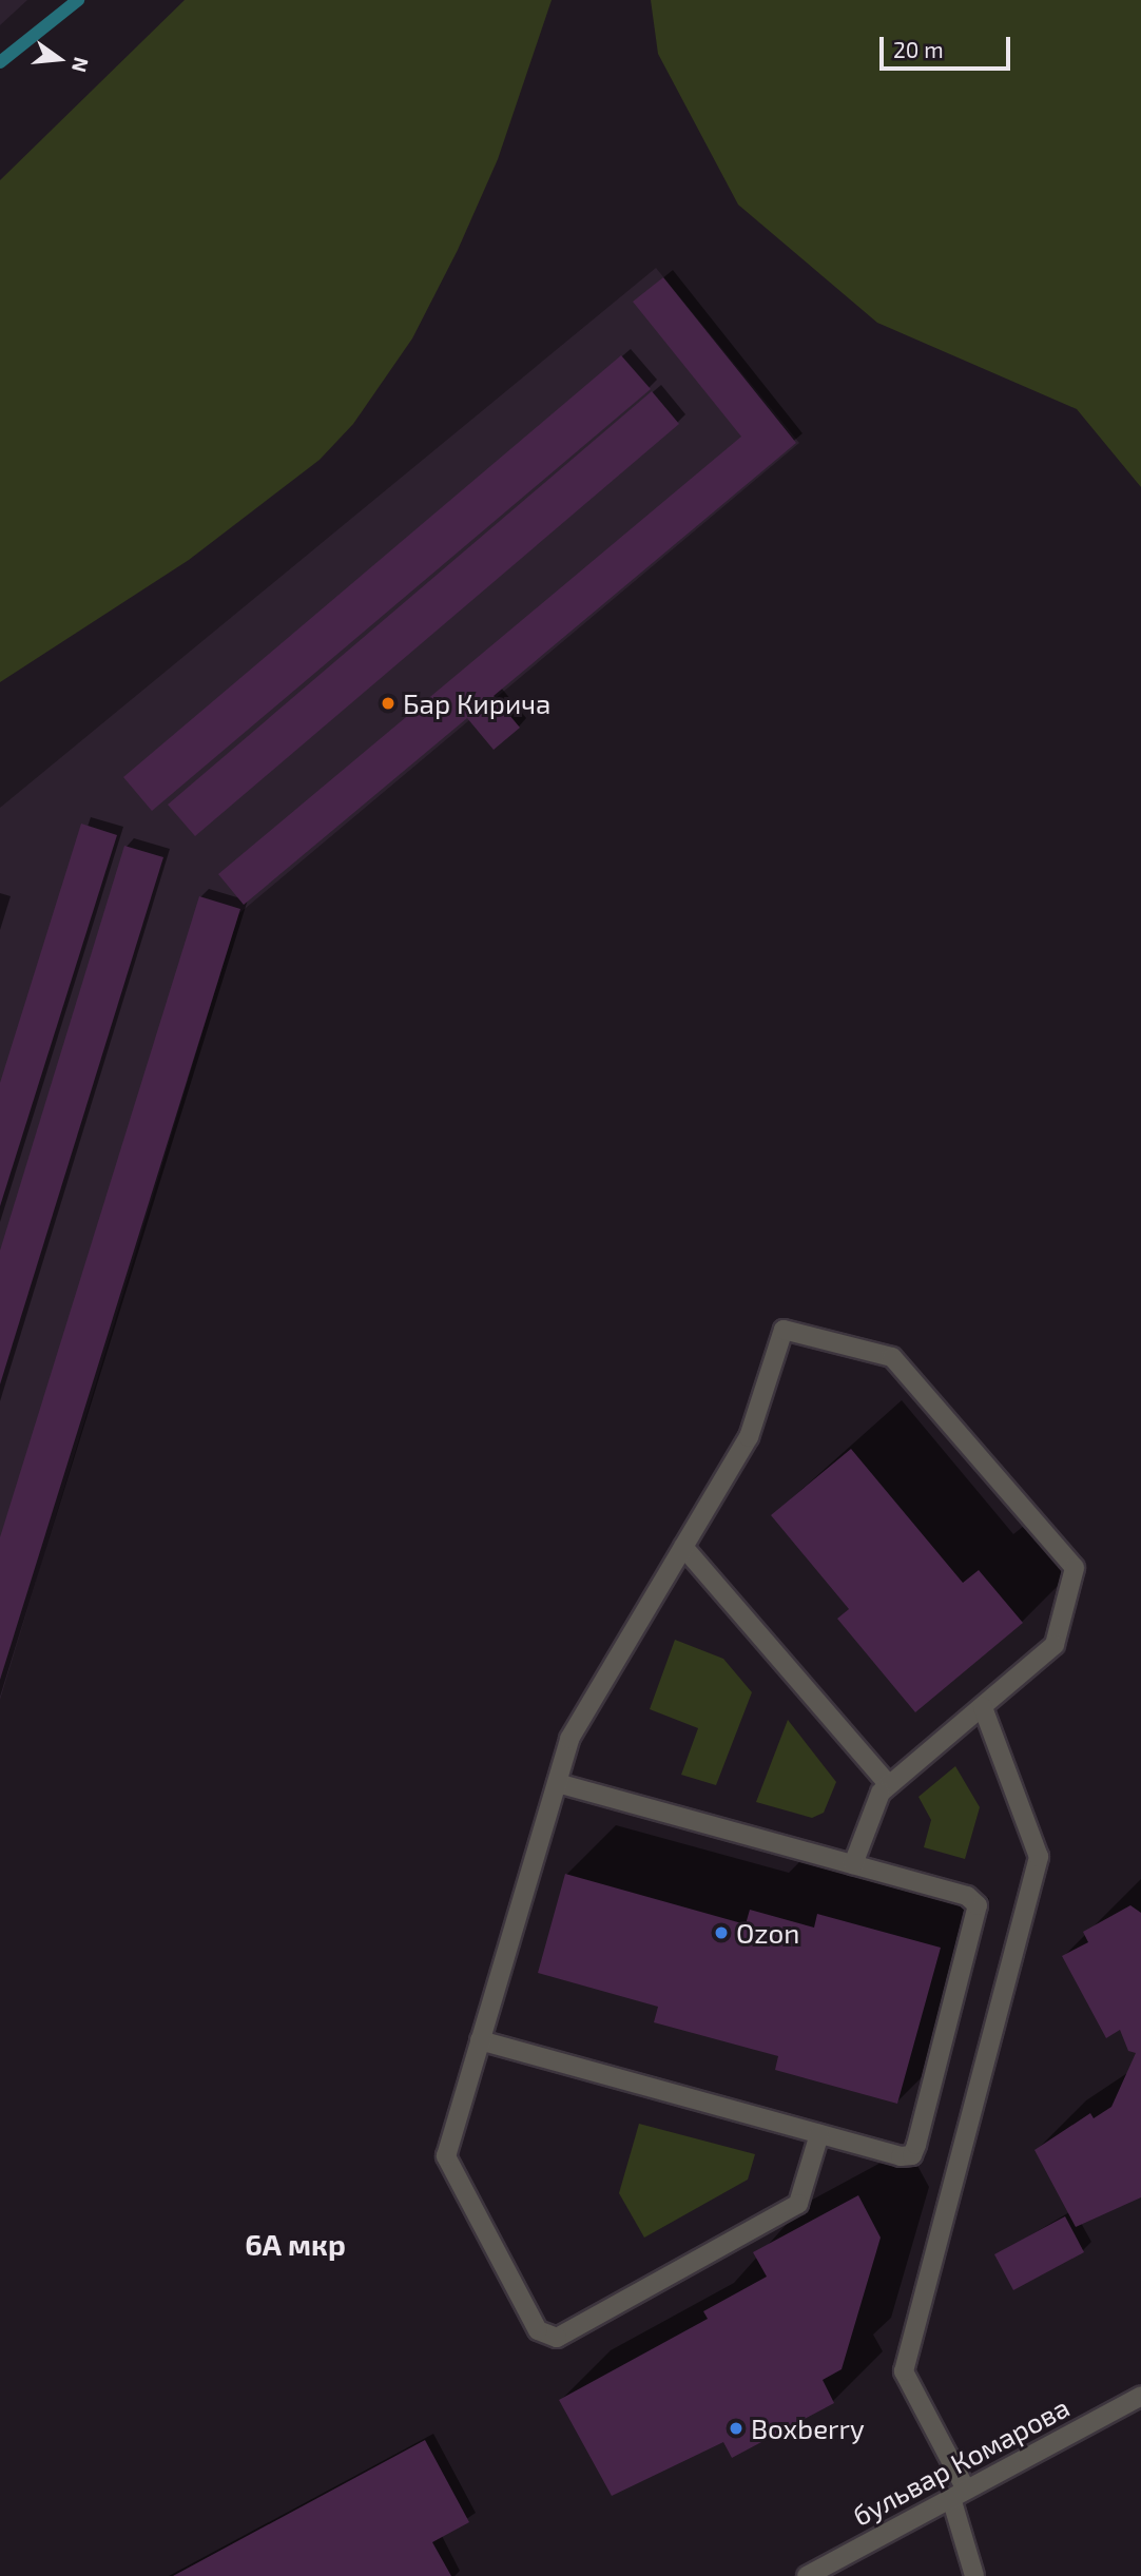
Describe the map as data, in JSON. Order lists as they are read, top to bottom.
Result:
{
  "streets": {
    "street": ["бульвар Комарова"]
  },
  "districts": ["6А мкр"],
  "places": ["Бар Кирича", "Ozon", "Boxberry"],
  "scale_bar": "20 m",
  "north": "right"
}
